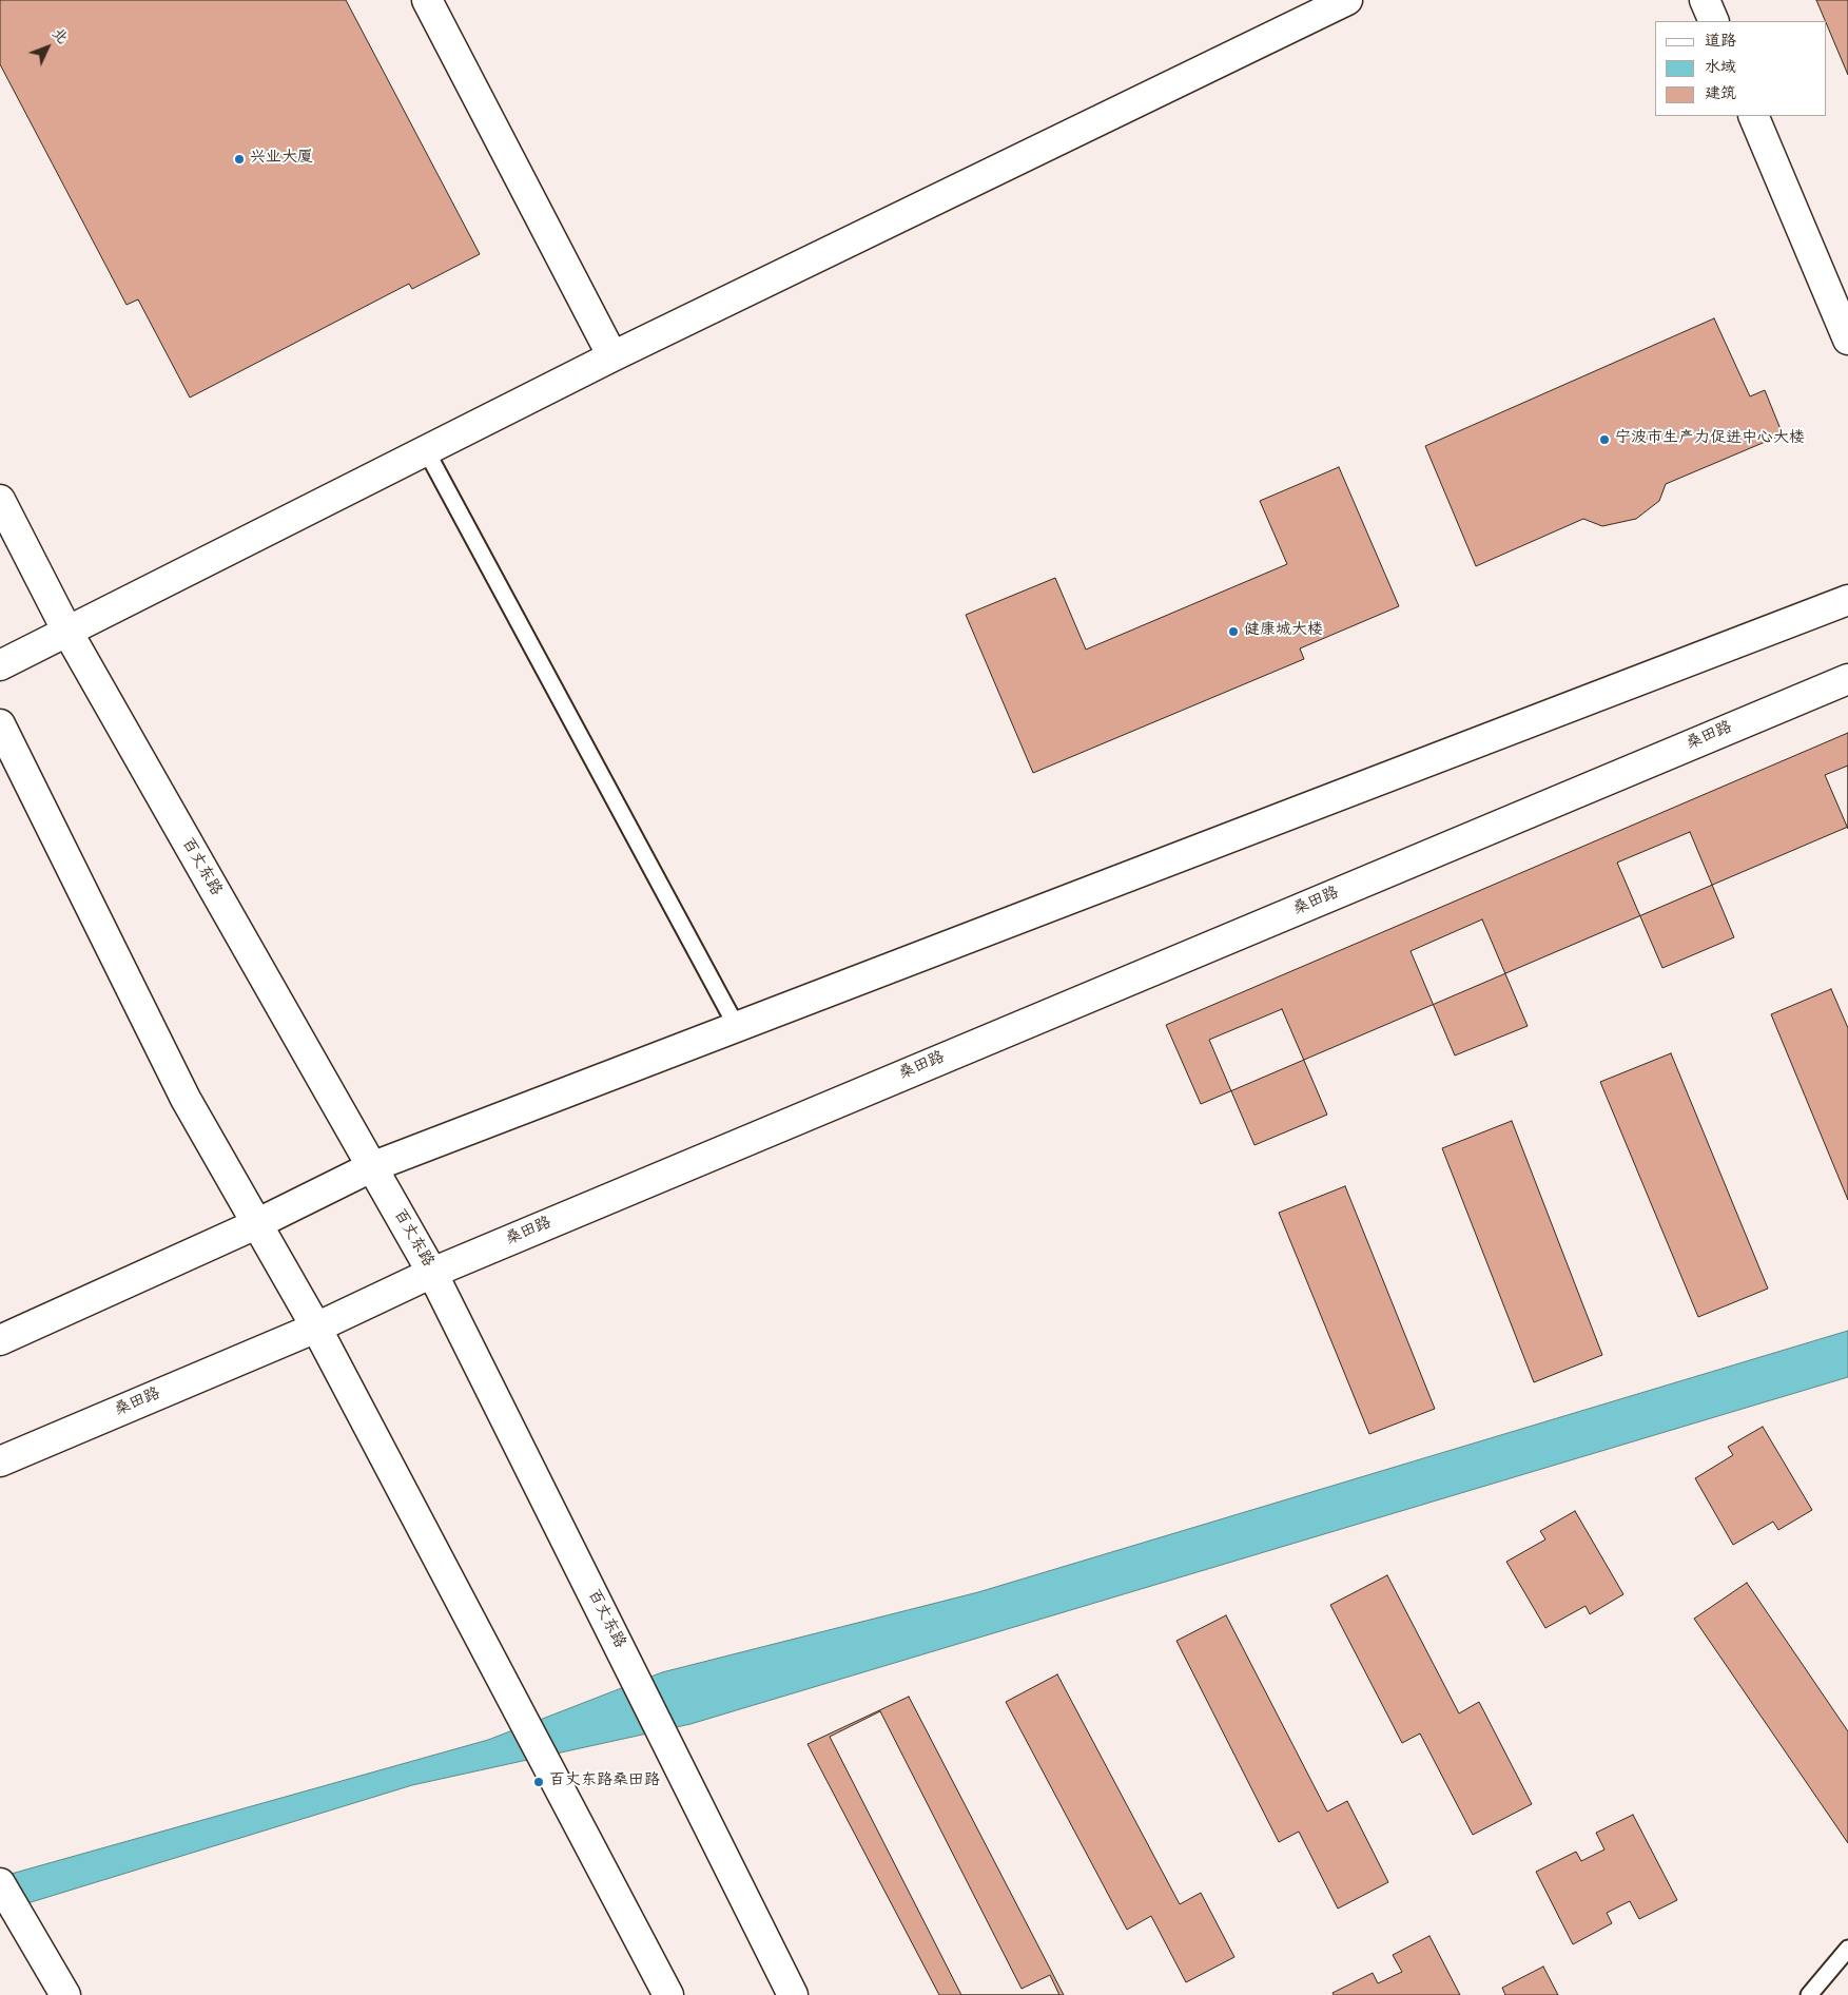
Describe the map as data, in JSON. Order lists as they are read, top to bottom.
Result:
{
  "streets": {
    "main road": ["桑田路", "百丈东路"]
  },
  "crossings": [
    ["桑田路", "百丈东路"]
  ],
  "places": [
    "兴业大厦",
    "宁波市生产力促进中心大楼",
    "健康城大楼",
    "百丈东路桑田路"
  ],
  "legend": ["道路", "水域", "建筑"],
  "north": "top right"
}
